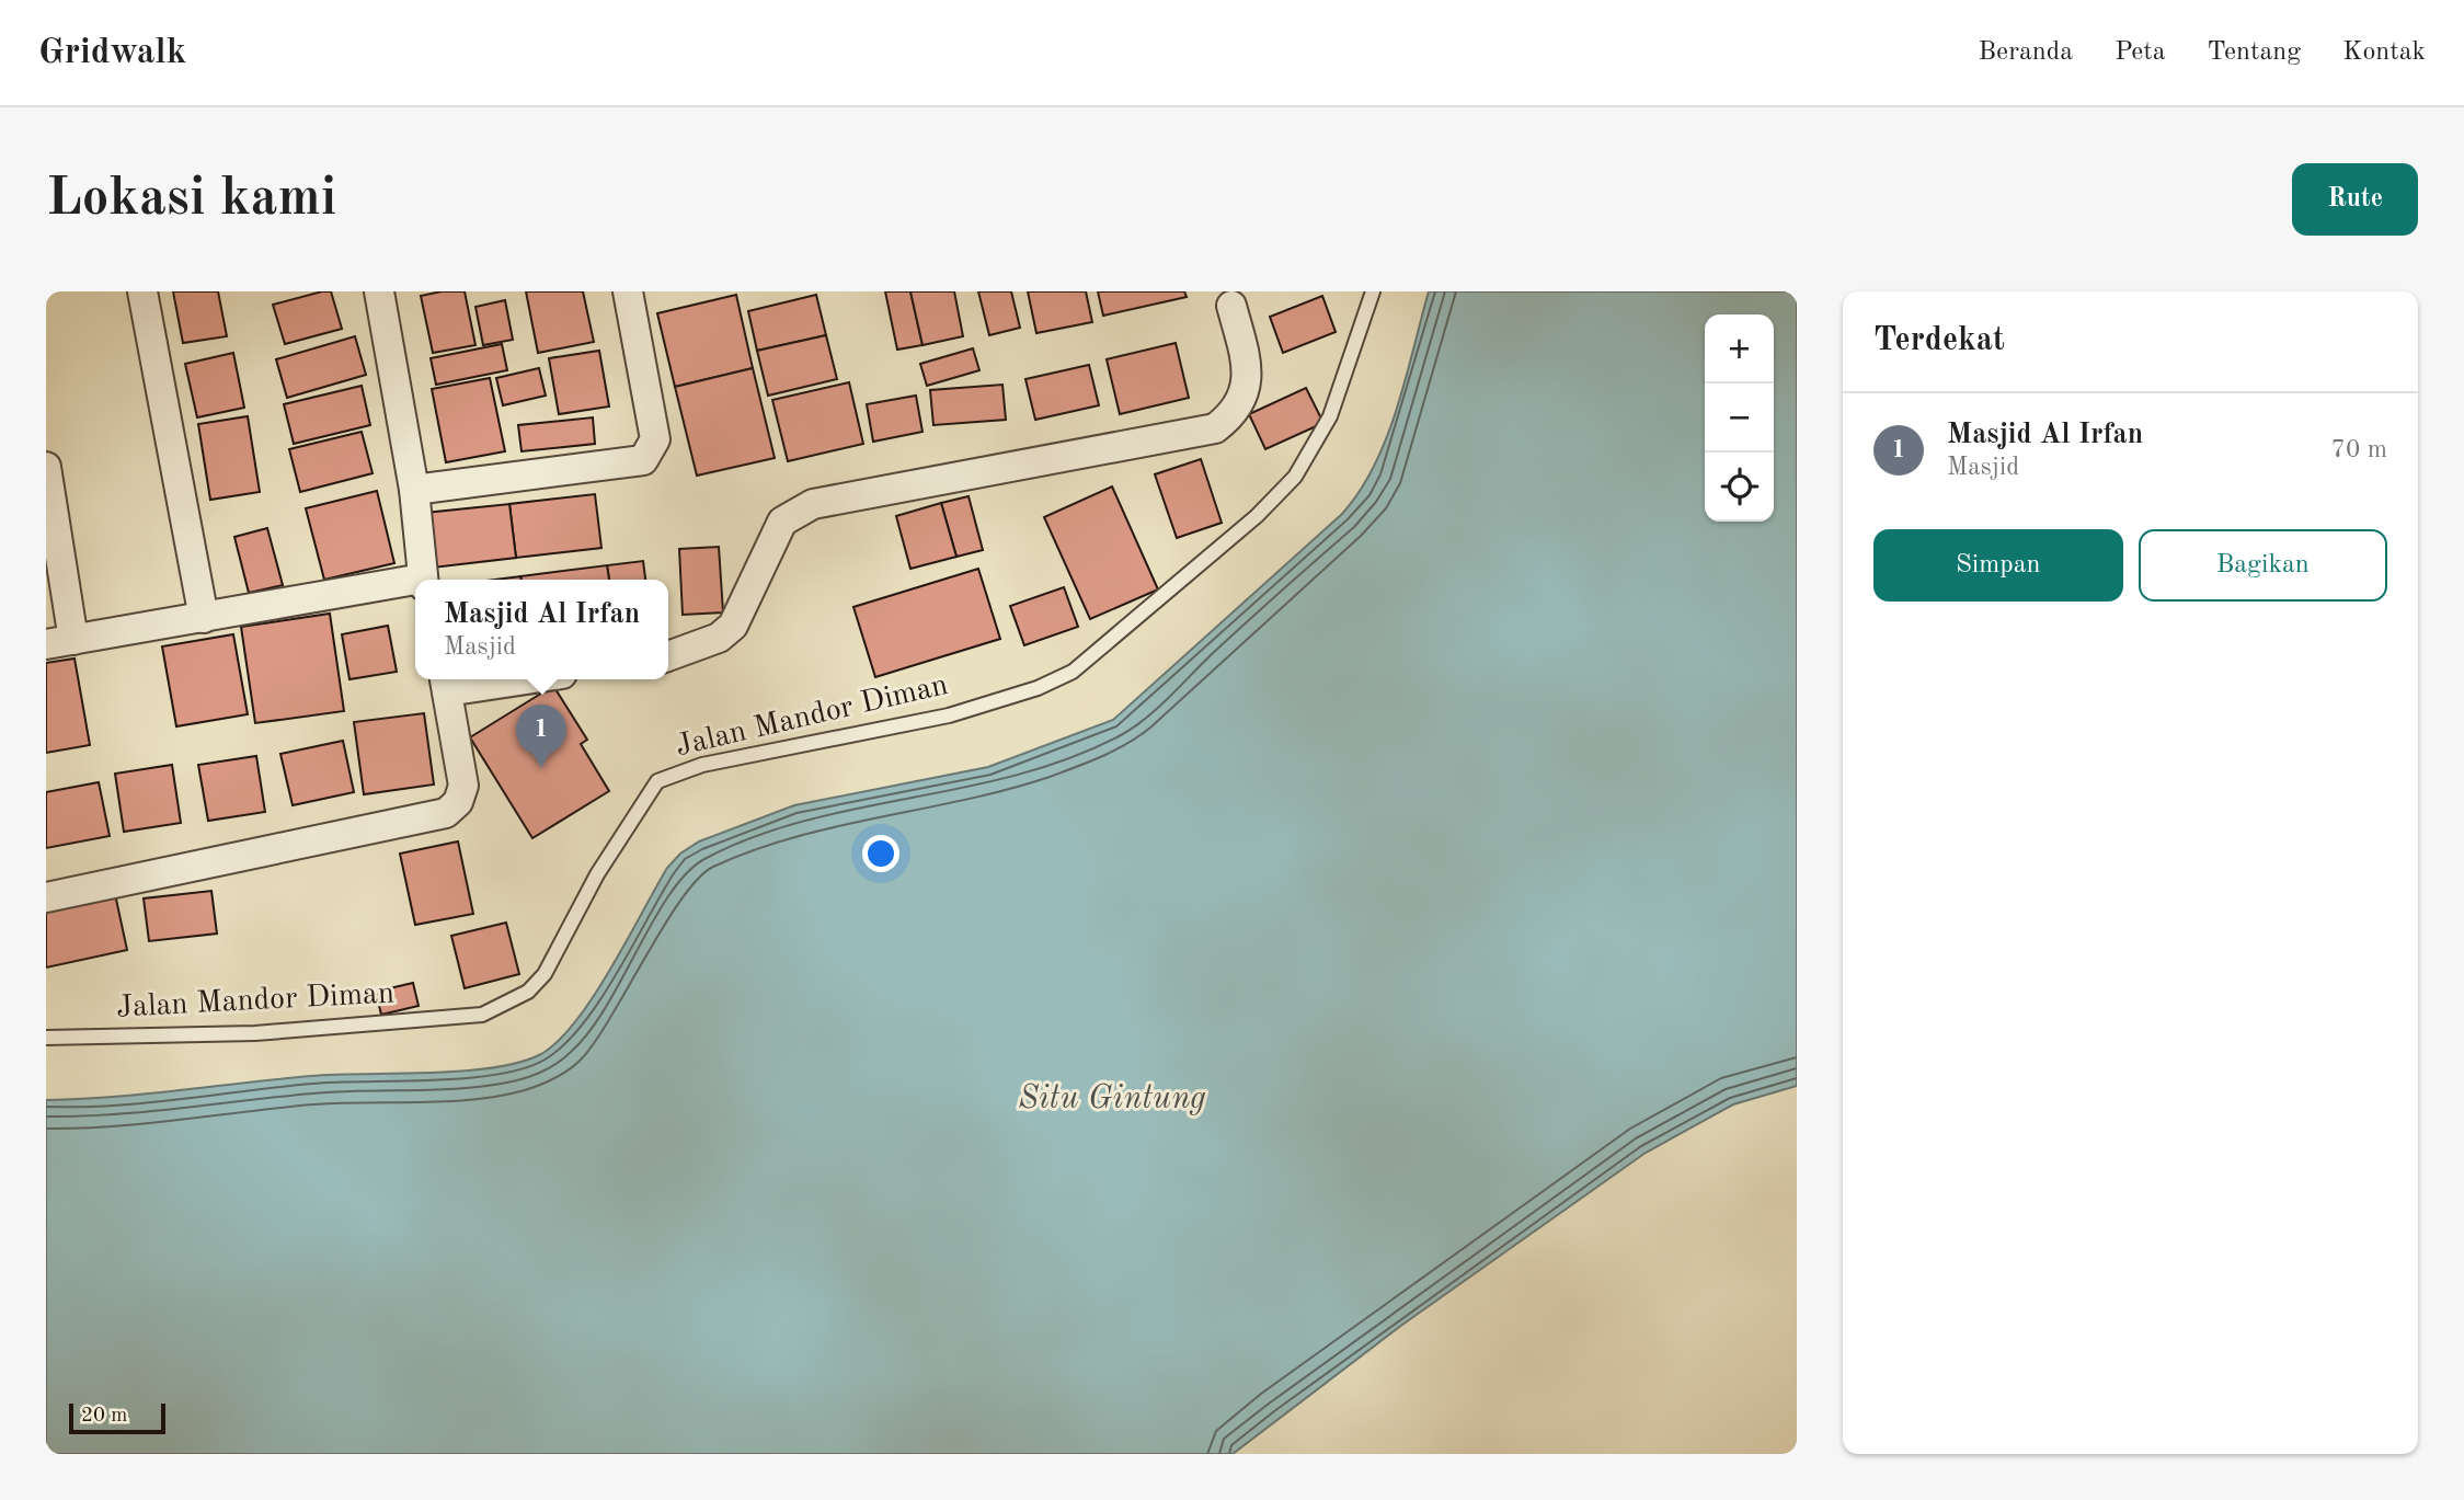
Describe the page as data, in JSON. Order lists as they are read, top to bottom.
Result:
{
  "streets": {
    "lane": ["Jalan Mandor Diman"]
  },
  "water": ["Situ Gintung"],
  "scale_bar": "20 m",
  "page": {
    "header": "Gridwalk",
    "nav": [
      "Beranda",
      "Peta",
      "Tentang",
      "Kontak"
    ],
    "buttons": [
      "Rute",
      ["Simpan", "Bagikan"]
    ],
    "title": "Lokasi kami",
    "heading": "Terdekat",
    "map_buttons": ["+", "−"],
    "list": [
      {
        "mark": "1",
        "name": "Masjid Al Irfan",
        "note": "Masjid",
        "value": "70 m"
      }
    ],
    "popup": ["Masjid Al Irfan", "Masjid"],
    "pins": "1",
    "scale": "20 m"
  }
}
